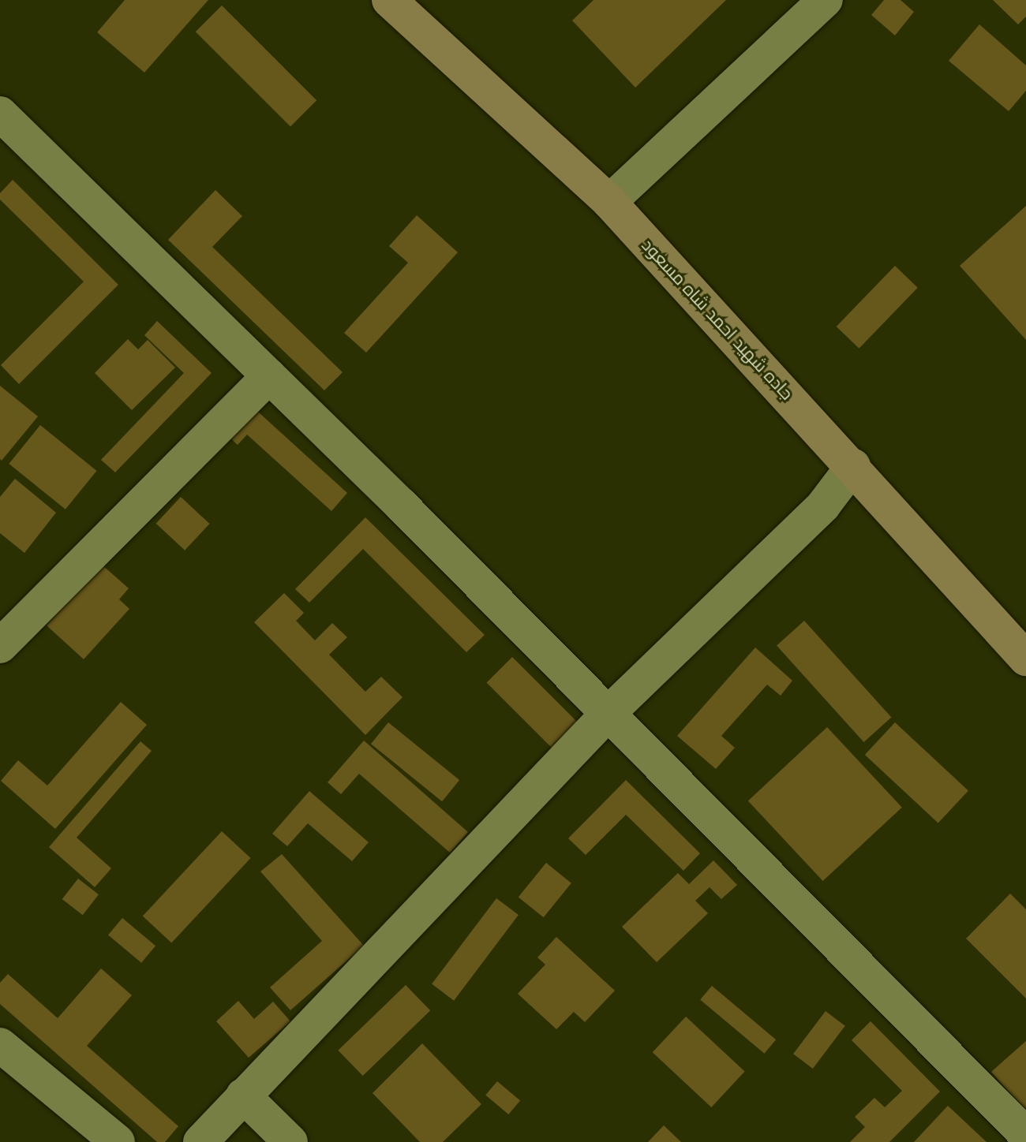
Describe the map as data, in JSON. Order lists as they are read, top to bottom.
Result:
{
  "streets": {
    "main road": ["جاده شهيد احمد شاه مسعود"]
  }
}
